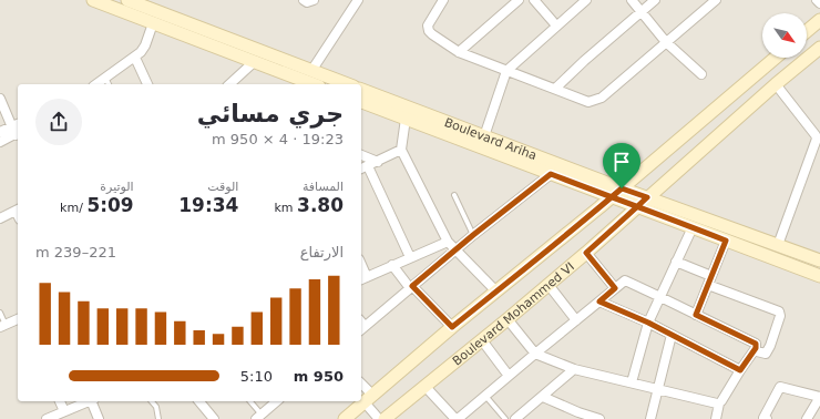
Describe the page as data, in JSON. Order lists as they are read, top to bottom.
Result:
{
  "streets": {
    "street": ["Boulevard Ariha", "Boulevard Mohammed VI"]
  },
  "crossings": [
    ["Boulevard Ariha", "Boulevard Mohammed VI"]
  ],
  "north": "bottom right",
  "page": {
    "heading": ["جري مسائي", "19:23 · 4 × 950 m"],
    "stats": [
      ["المسافة", "3.80 km"],
      ["الوقت", "19:34"],
      ["الوتيرة", "5:09 /km"]
    ],
    "chart": ["الارتفاع", "221–239 m"],
    "list": [
      {
        "name": "950 m",
        "note": "5:10"
      }
    ]
  }
}
